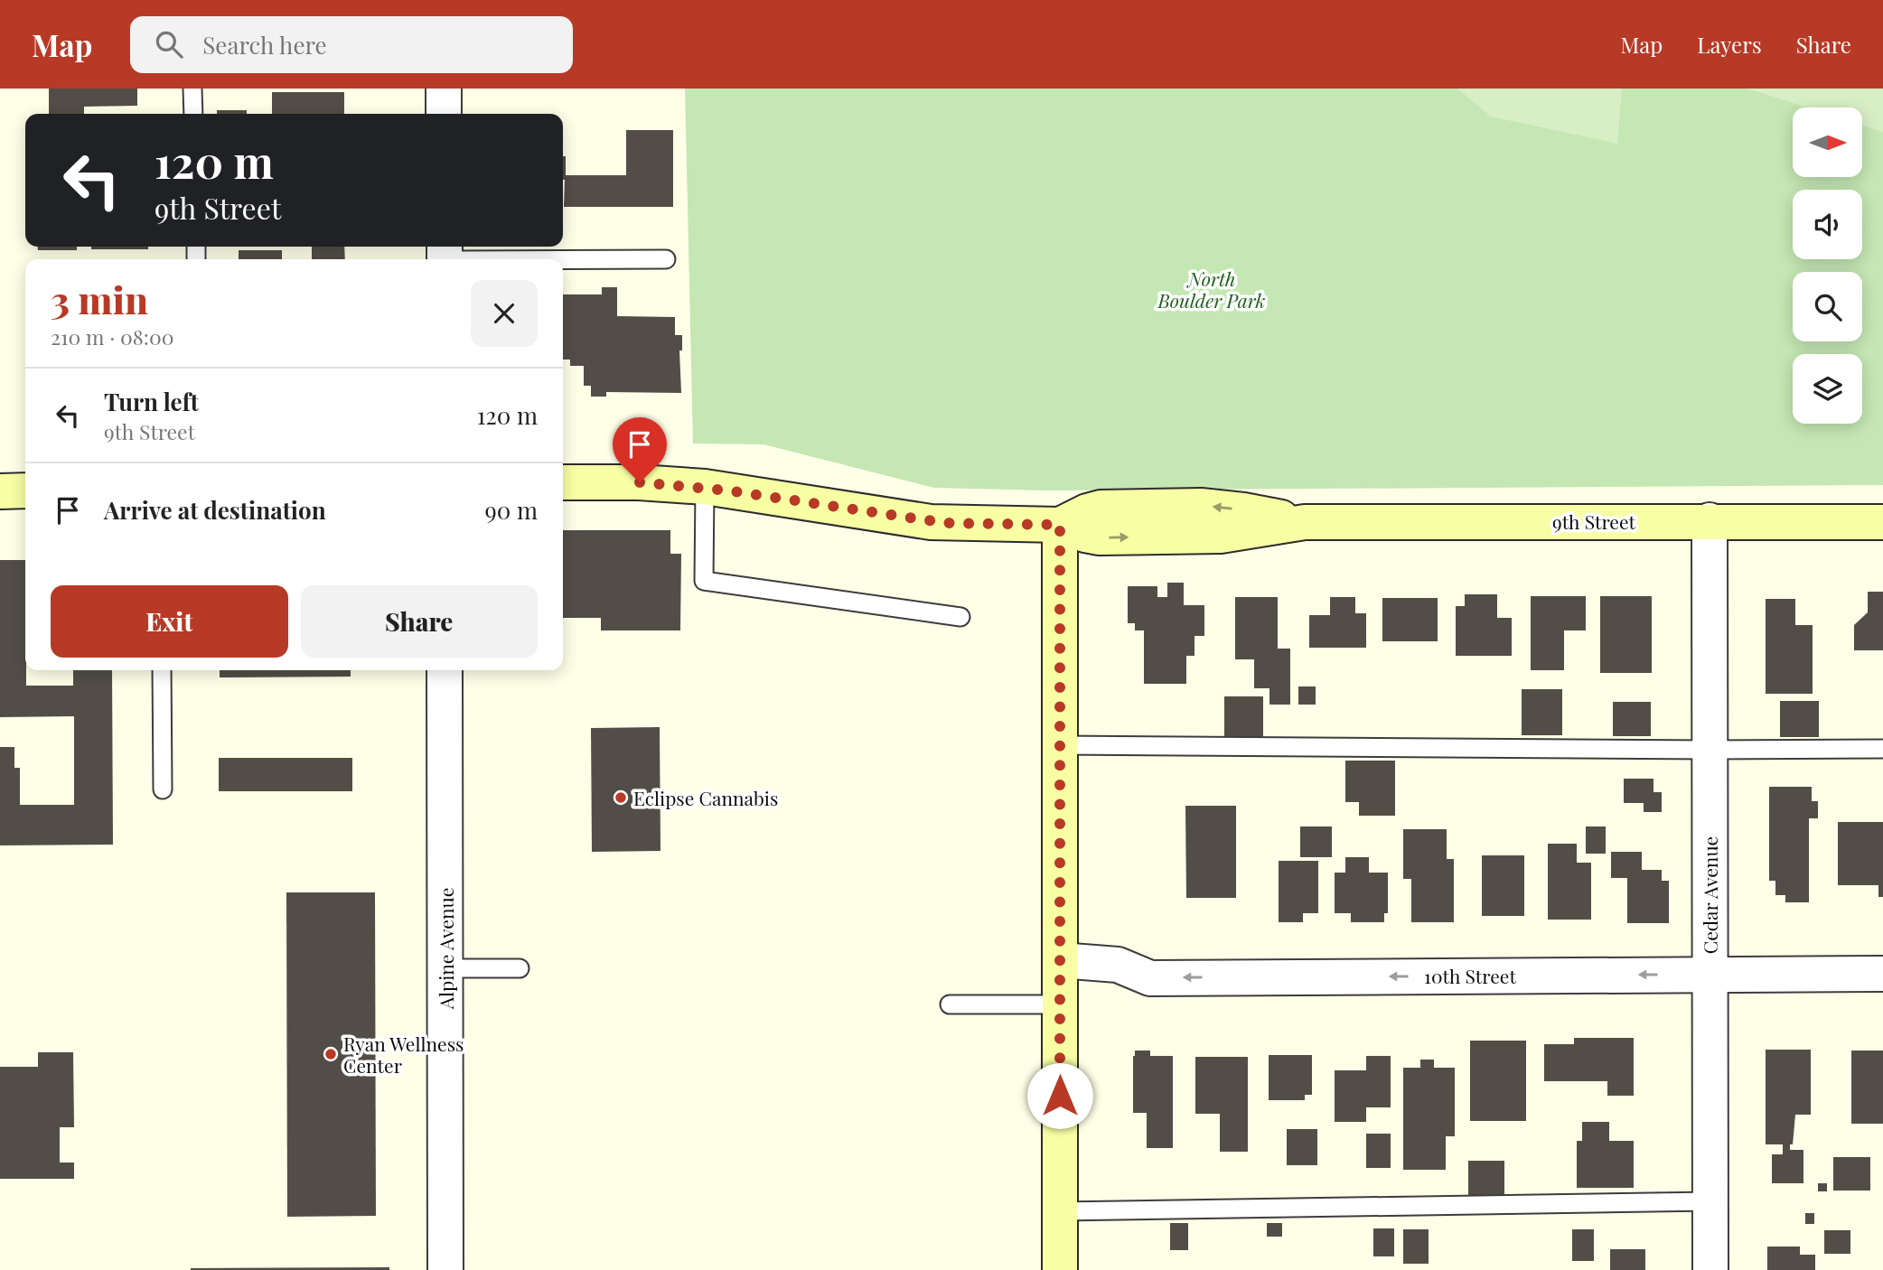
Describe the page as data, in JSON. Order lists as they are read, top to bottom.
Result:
{
  "streets": {
    "street": [
      "9th Street",
      "Cedar Avenue",
      "Alpine Avenue",
      "10th Street"
    ]
  },
  "crossings": [
    ["9th Street", "Cedar Avenue"],
    ["Cedar Avenue", "10th Street"]
  ],
  "one_way": ["10th Street"],
  "parks": ["North Boulder Park"],
  "places": ["Eclipse Cannabis", "Ryan Wellness Center"],
  "north": "right",
  "page": {
    "header": "Map",
    "search": "Search here",
    "nav": ["Map", "Layers", "Share"],
    "turn": ["120 m", "9th Street"],
    "heading": ["3 min", "210 m · 08:00"],
    "list": [
      {
        "name": "Turn left",
        "note": "9th Street",
        "value": "120 m"
      },
      {
        "name": "Arrive at destination",
        "value": "90 m"
      }
    ],
    "buttons": ["Exit", "Share"]
  }
}
